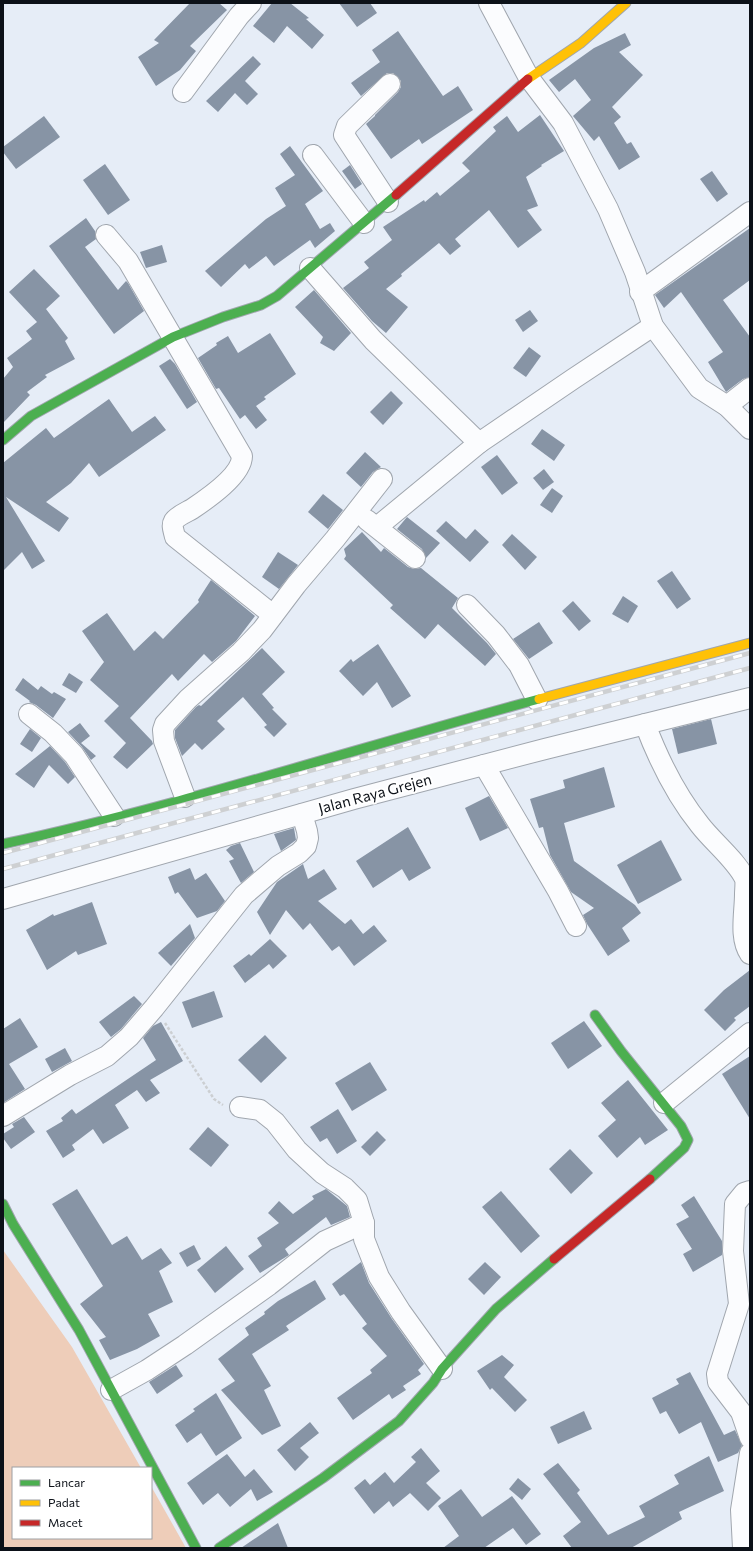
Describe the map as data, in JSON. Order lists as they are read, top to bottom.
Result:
{
  "streets": {
    "street": ["Jalan Raya Grejen"]
  },
  "legend": ["Lancar", "Padat", "Macet"]
}
